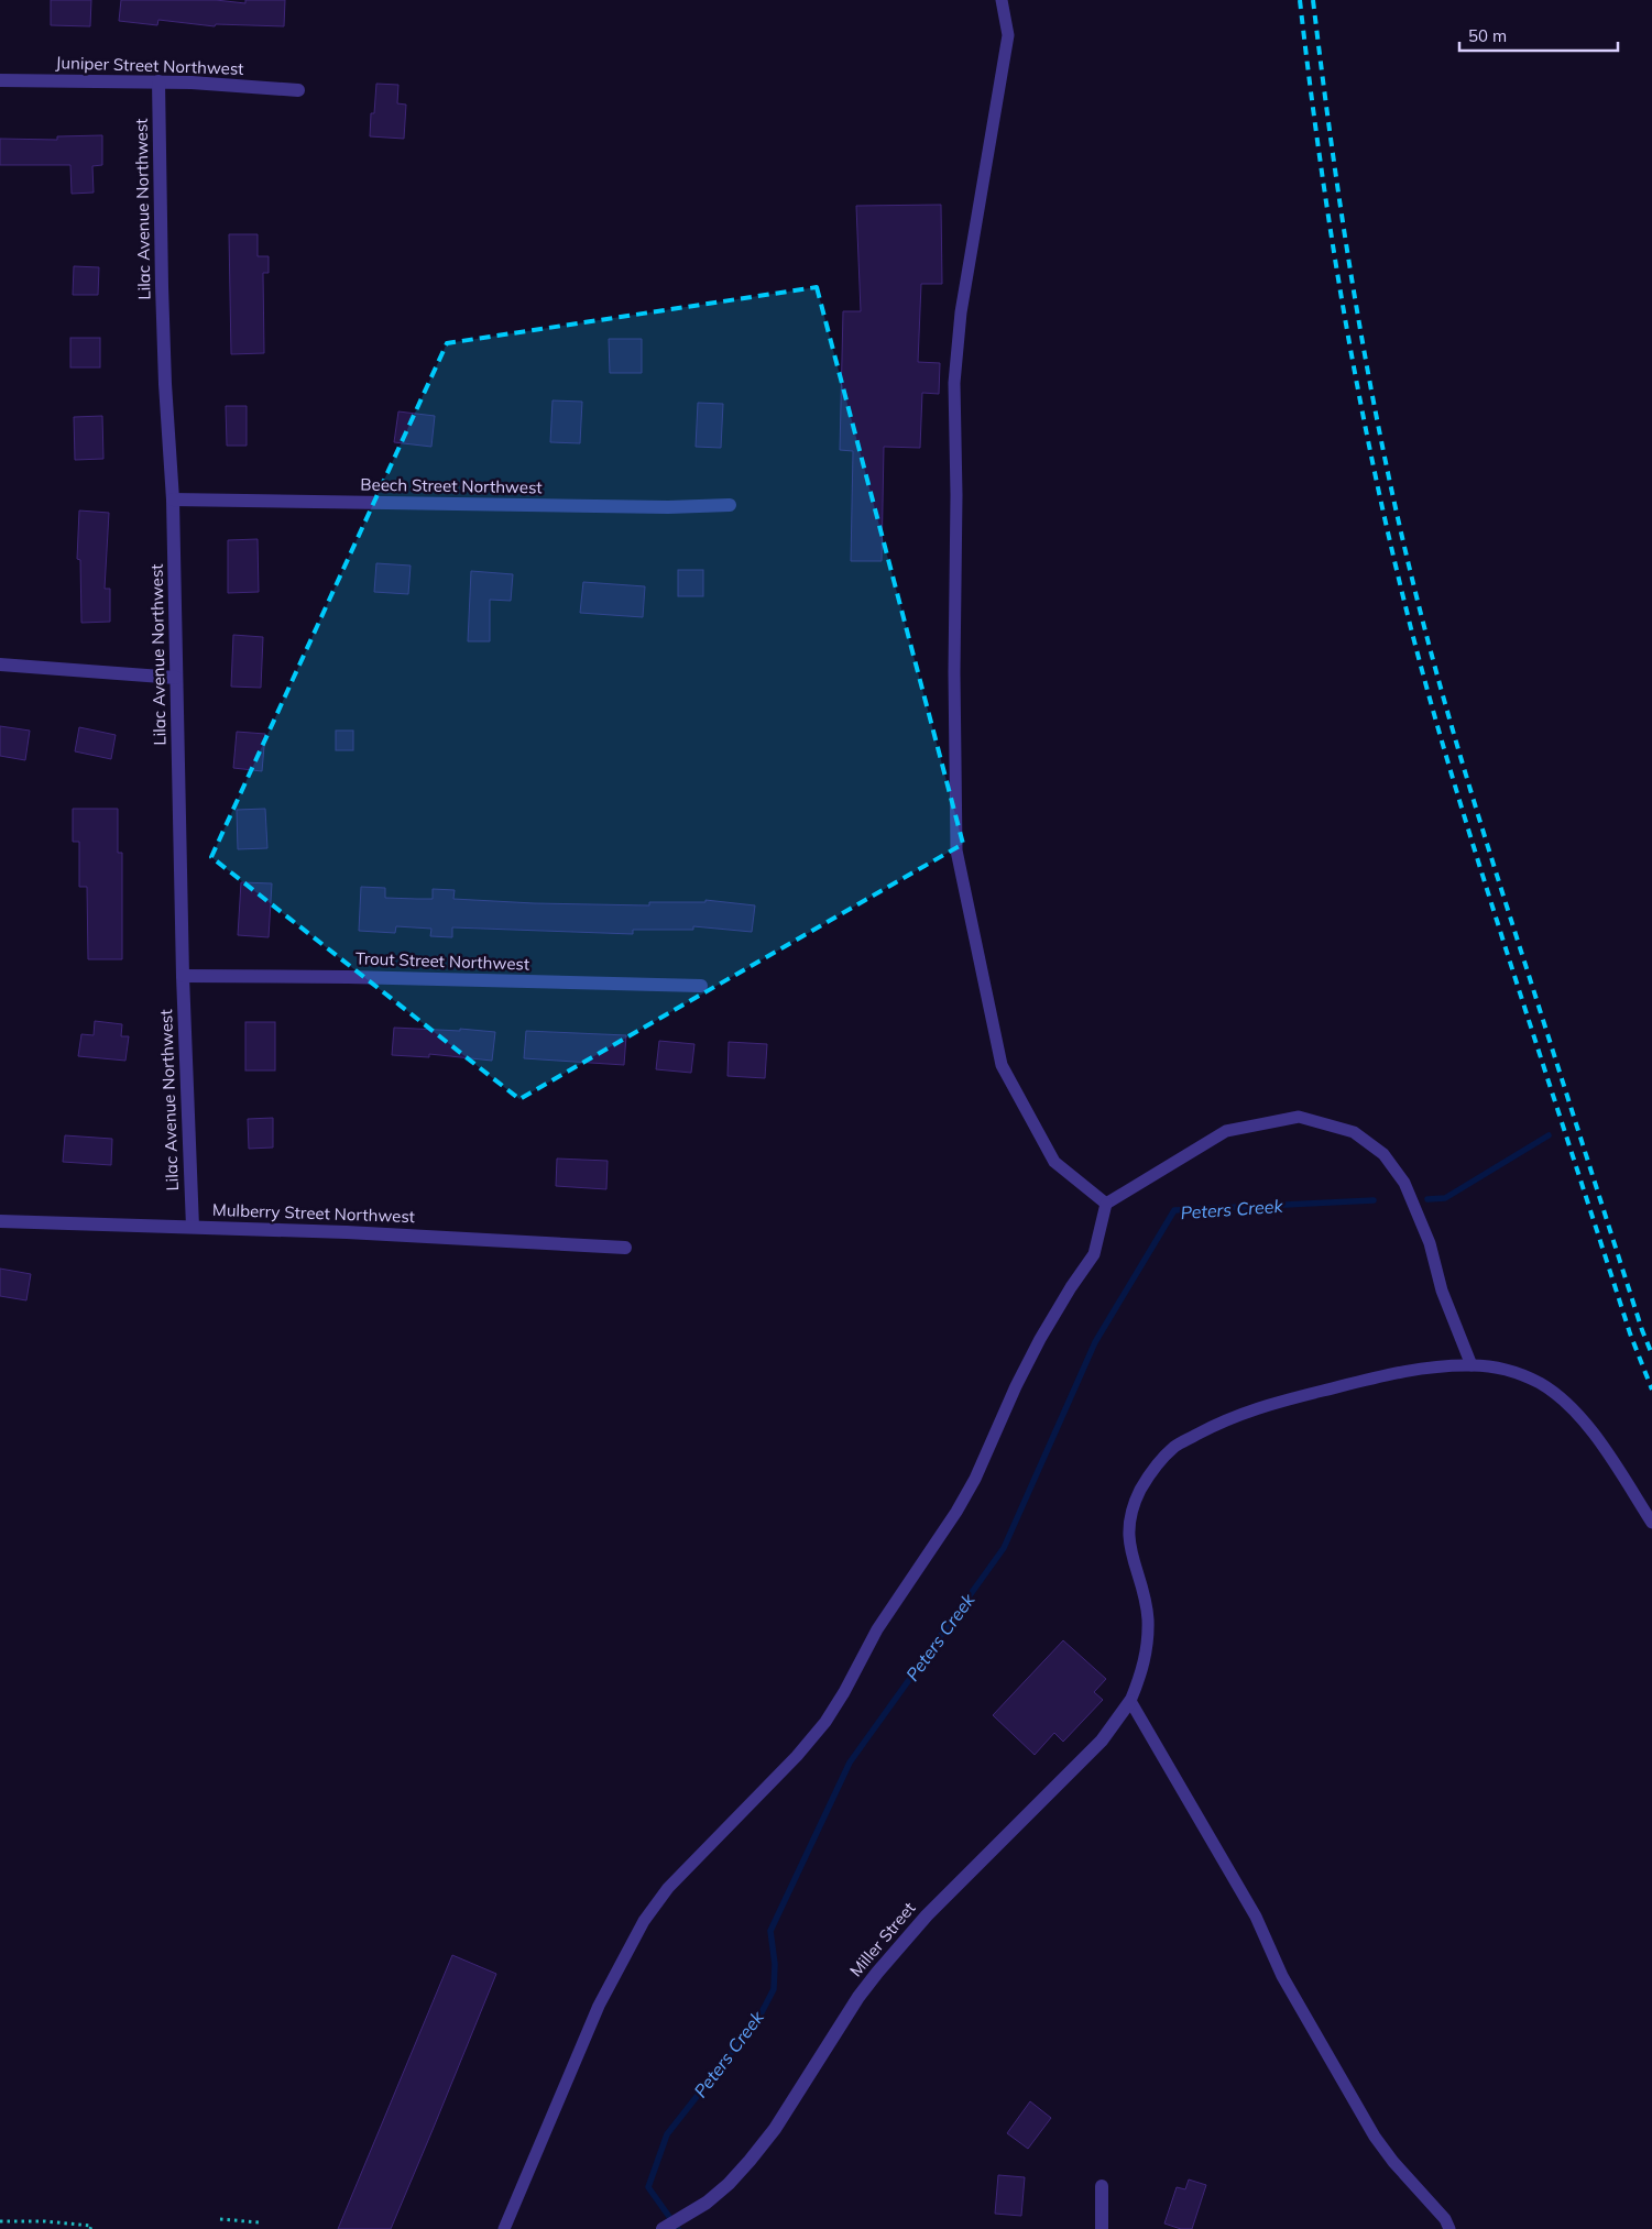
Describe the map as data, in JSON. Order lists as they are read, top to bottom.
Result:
{
  "streets": {
    "street": [
      "Juniper Street Northwest",
      "Lilac Avenue Northwest",
      "Beech Street Northwest",
      "Trout Street Northwest",
      "Mulberry Street Northwest",
      "Miller Street"
    ]
  },
  "crossings": [
    ["Juniper Street Northwest", "Lilac Avenue Northwest"],
    ["Lilac Avenue Northwest", "Beech Street Northwest"],
    ["Lilac Avenue Northwest", "Trout Street Northwest"],
    ["Lilac Avenue Northwest", "Mulberry Street Northwest"]
  ],
  "water": ["Peters Creek"],
  "scale_bar": "50 m"
}
